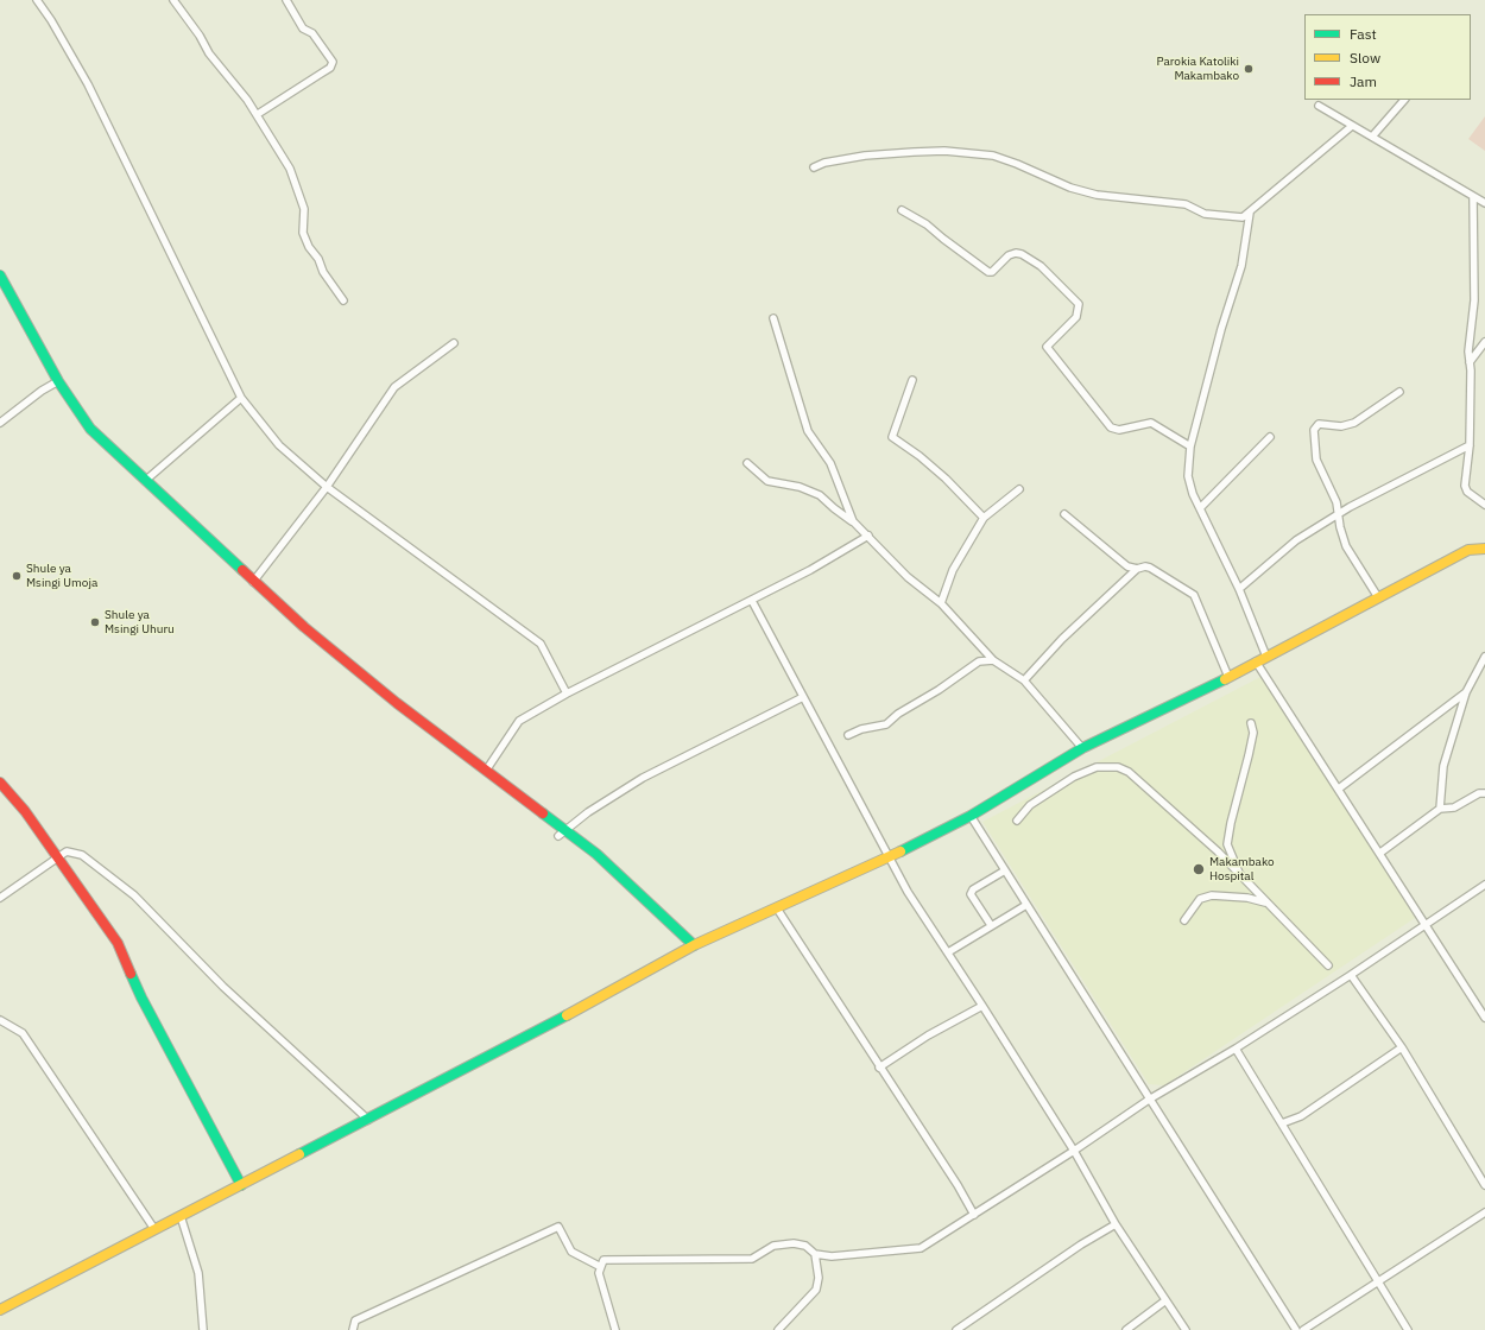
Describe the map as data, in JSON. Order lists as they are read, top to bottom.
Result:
{
  "places": [
    "Parokia Katoliki Makambako",
    "Shule ya Msingi Umoja",
    "Shule ya Msingi Uhuru",
    "Makambako Hospital"
  ],
  "legend": ["Fast", "Slow", "Jam"]
}
